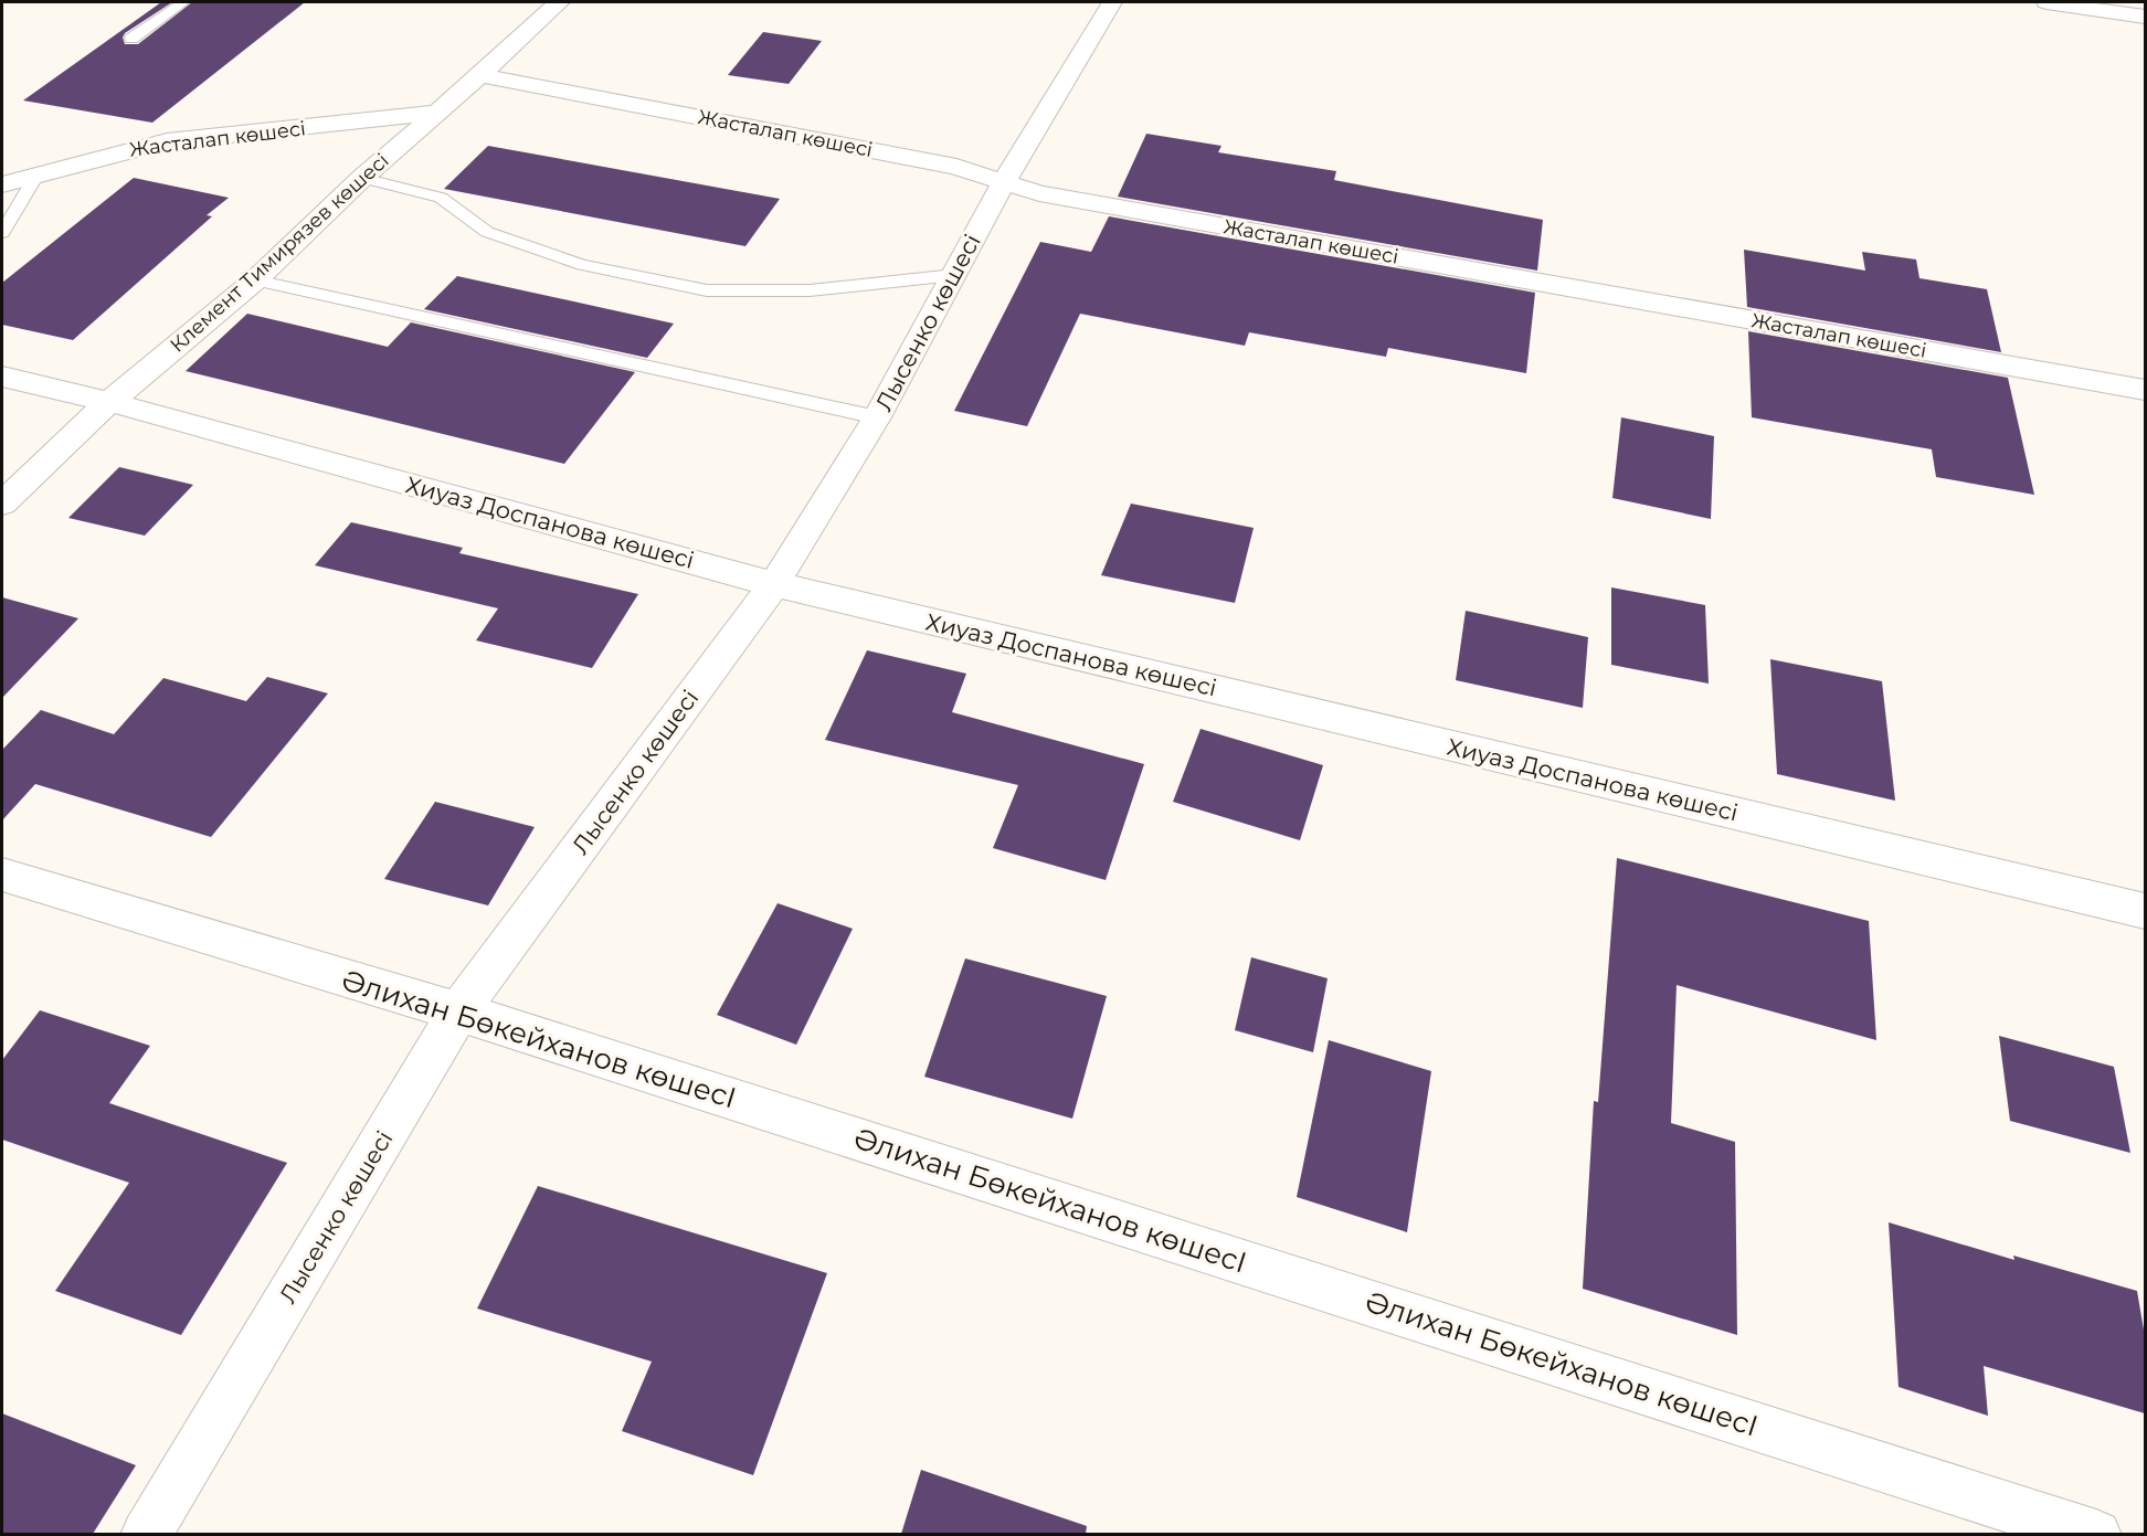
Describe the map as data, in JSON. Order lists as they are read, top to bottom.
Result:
{
  "streets": {
    "street": [
      "Жасталап көшесі",
      "Клемент Тимирязев көшесі",
      "Лысенко көшесі",
      "Хиуаз Доспанова көшесі",
      "Әлихан Бөкейханов көшесI"
    ]
  },
  "crossings": [
    ["Жасталап көшесі", "Клемент Тимирязев көшесі"],
    ["Жасталап көшесі", "Лысенко көшесі"],
    ["Клемент Тимирязев көшесі", "Хиуаз Доспанова көшесі"],
    ["Лысенко көшесі", "Хиуаз Доспанова көшесі"],
    ["Лысенко көшесі", "Әлихан Бөкейханов көшесI"]
  ]
}
